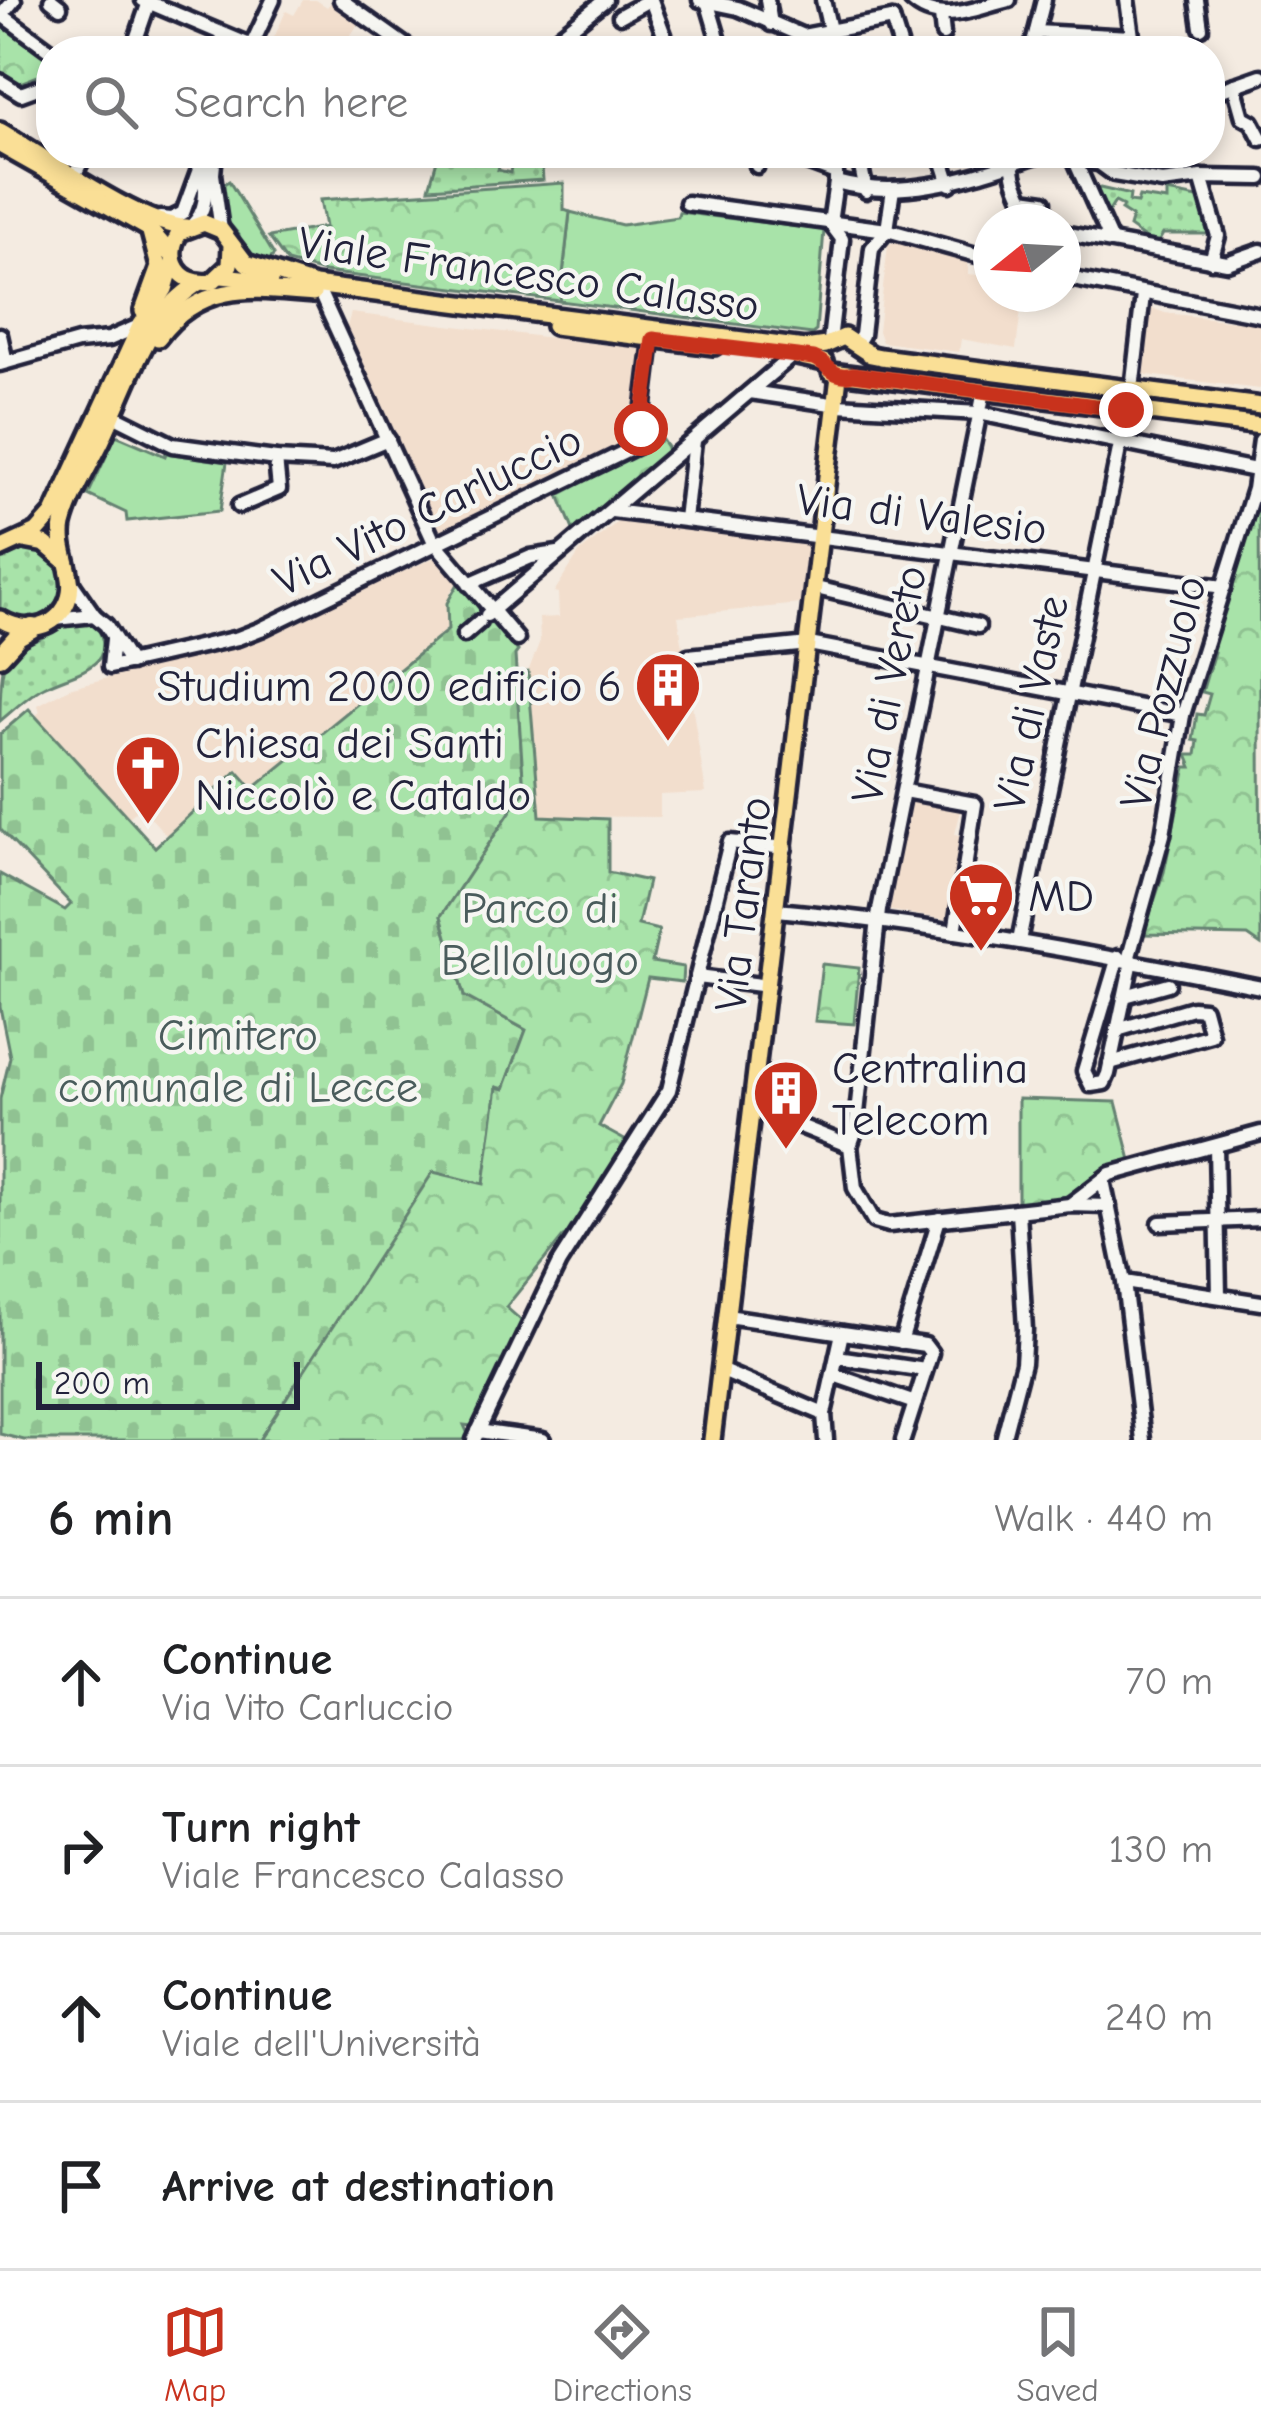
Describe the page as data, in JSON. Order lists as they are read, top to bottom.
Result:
{
  "streets": {
    "main road": ["Viale Francesco Calasso", "Via Taranto"],
    "street": [
      "Via Vito Carluccio",
      "Via di Valesio",
      "Via di Vereto",
      "Via Pozzuolo",
      "Via di Vaste"
    ]
  },
  "crossings": [
    ["Viale Francesco Calasso", "Via Vito Carluccio"],
    ["Via di Valesio", "Via di Vereto"],
    ["Via di Valesio", "Via Pozzuolo"],
    ["Via di Valesio", "Via di Vaste"],
    ["Via di Valesio", "Via Taranto"]
  ],
  "parks": ["Parco di Belloluogo", "Cimitero comunale di Lecce"],
  "places": {
    "building": ["Studium 2000 edificio 6", "Centralina Telecom"],
    "church": ["Chiesa dei Santi Niccolò e Cataldo"],
    "supermarket": ["MD"]
  },
  "scale_bar": "200 m",
  "north": "left",
  "page": {
    "search": "Search here",
    "scale": "200 m",
    "heading": ["6 min", "Walk · 440 m"],
    "list": [
      ["Continue", "Via Vito Carluccio", "70 m"],
      ["Turn right", "Viale Francesco Calasso", "130 m"],
      ["Continue", "Viale dell'Università", "240 m"],
      "Arrive at destination"
    ],
    "nav": ["Map", "Directions", "Saved"]
  }
}
